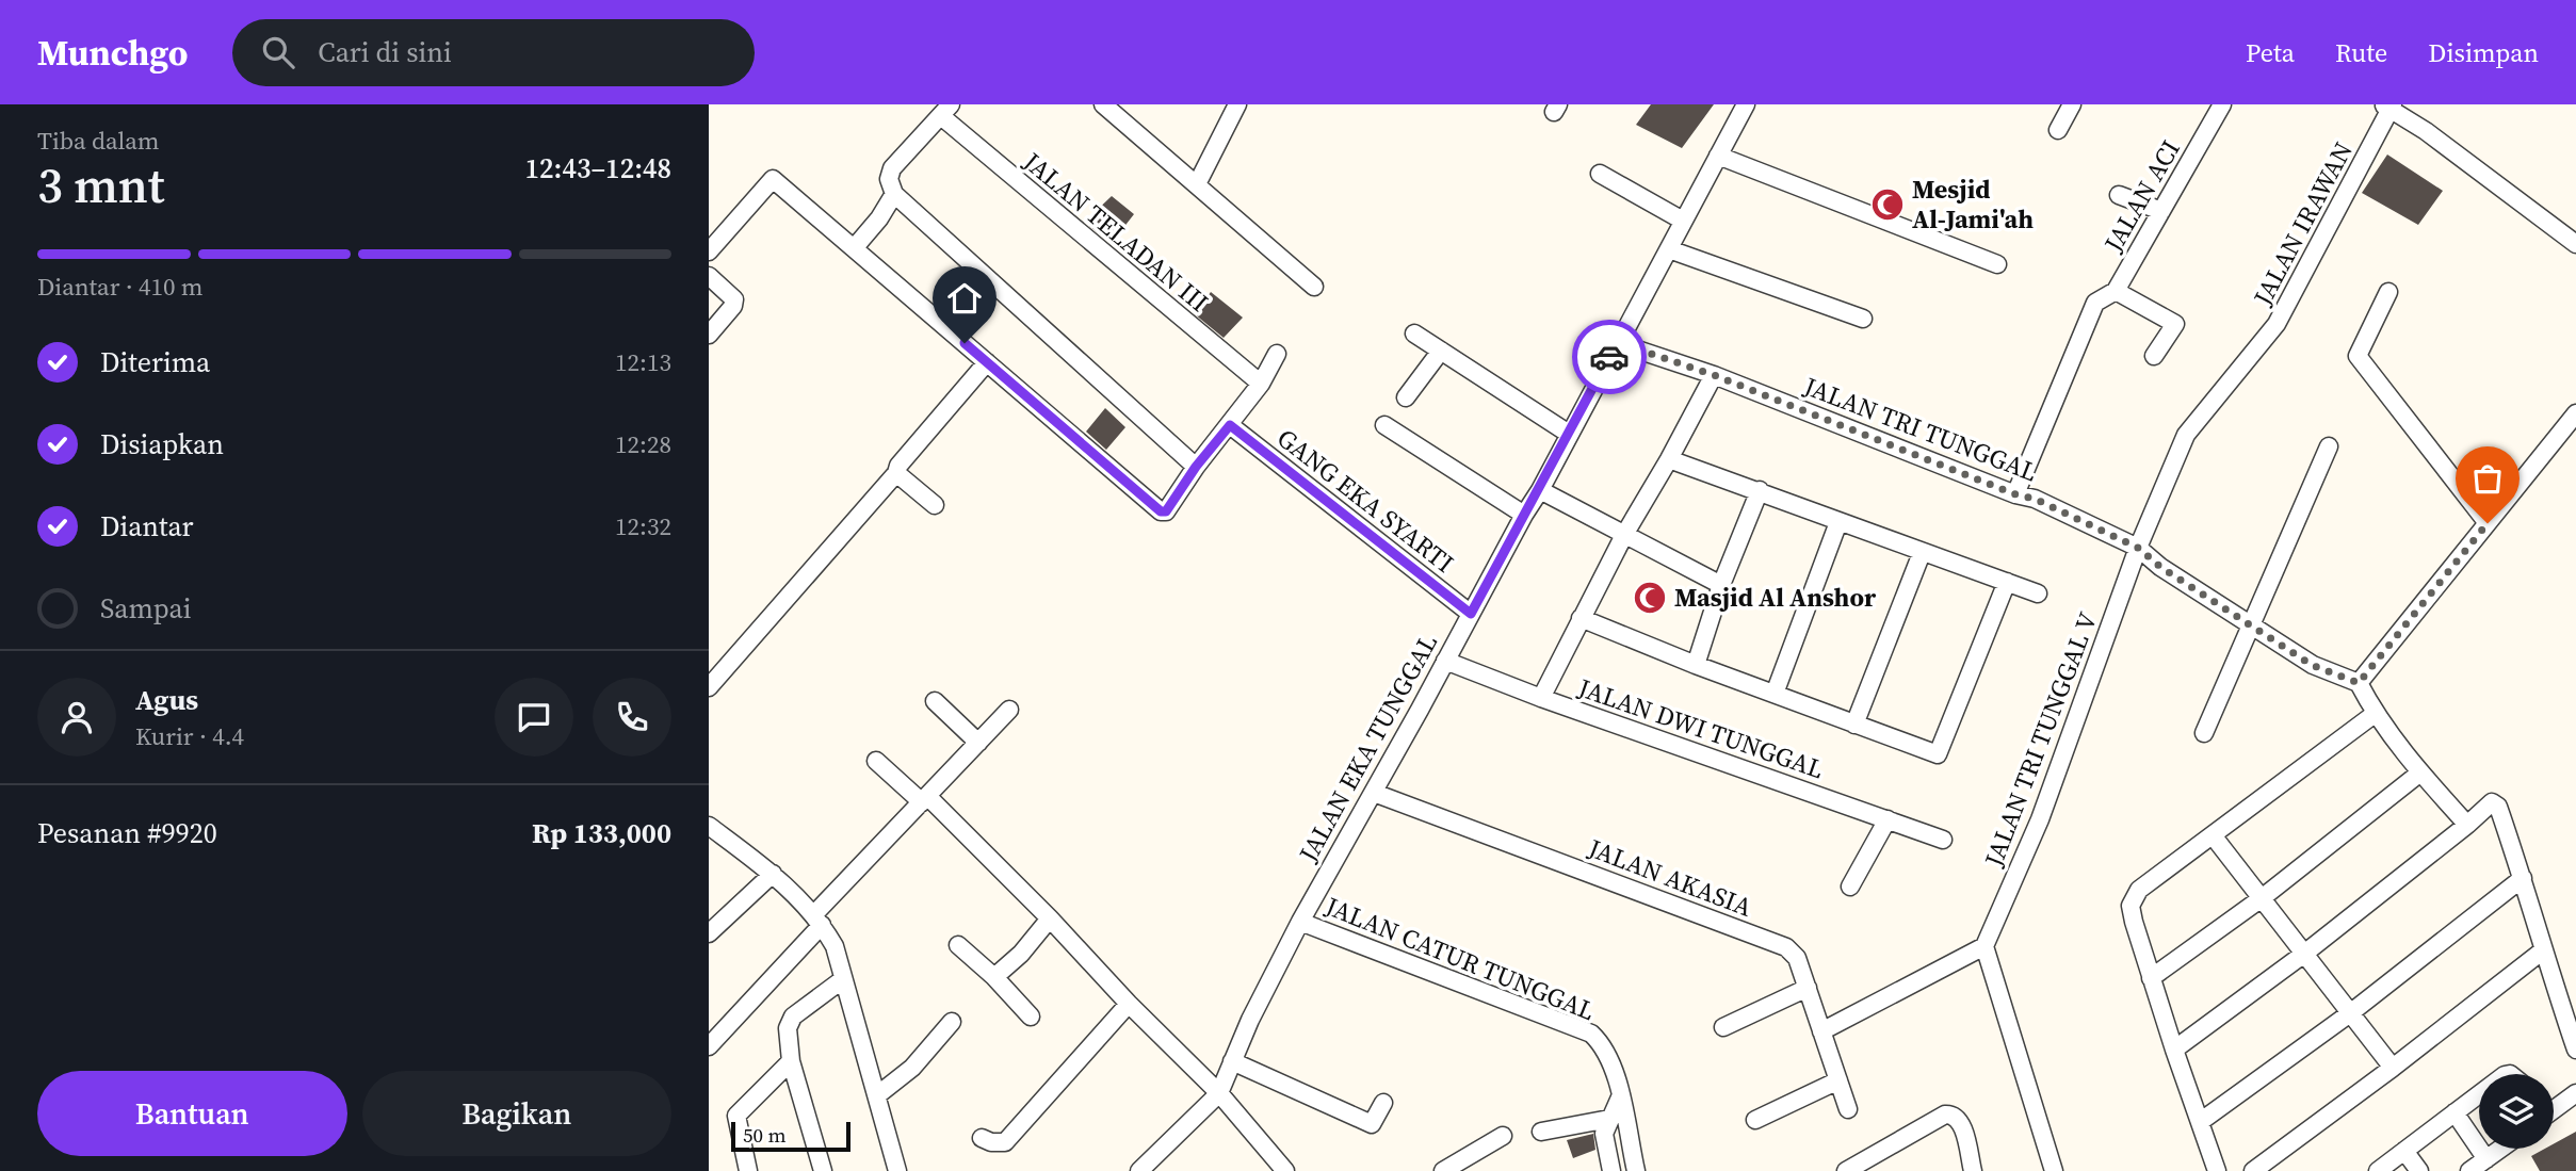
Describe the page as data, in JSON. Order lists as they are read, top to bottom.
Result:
{
  "streets": {
    "street": [
      "JALAN ACI",
      "JALAN IRAWAN",
      "JALAN TELADAN III",
      "JALAN TRI TUNGGAL",
      "GANG EKA SYARTI",
      "JALAN DWI TUNGGAL",
      "JALAN TRI TUNGGAL V",
      "JALAN EKA TUNGGAL",
      "JALAN AKASIA",
      "JALAN CATUR TUNGGAL"
    ]
  },
  "crossings": [
    ["JALAN ACI", "JALAN TRI TUNGGAL"],
    ["JALAN IRAWAN", "JALAN TRI TUNGGAL"],
    ["JALAN IRAWAN", "JALAN TRI TUNGGAL V"],
    ["JALAN TRI TUNGGAL", "JALAN TRI TUNGGAL V"],
    ["JALAN TRI TUNGGAL", "JALAN EKA TUNGGAL"],
    ["GANG EKA SYARTI", "JALAN EKA TUNGGAL"],
    ["JALAN DWI TUNGGAL", "JALAN EKA TUNGGAL"],
    ["JALAN EKA TUNGGAL", "JALAN AKASIA"],
    ["JALAN EKA TUNGGAL", "JALAN CATUR TUNGGAL"]
  ],
  "places": {
    "mosque": ["Mesjid Al-Jami'ah", "Masjid Al Anshor"]
  },
  "scale_bar": "50 m",
  "page": {
    "header": "Munchgo",
    "search": "Cari di sini",
    "nav": ["Peta", "Rute", "Disimpan"],
    "heading": ["3 mnt", "Tiba dalam", "12:43–12:48"],
    "panel": [
      "Agus",
      "Kurir · 4.4",
      "Pesanan #9920",
      "Rp 133,000"
    ],
    "bar": "Diantar · 410 m",
    "list": [
      ["Diterima", "12:13"],
      ["Disiapkan", "12:28"],
      ["Diantar", "12:32"],
      "Sampai"
    ],
    "buttons": ["Bantuan", "Bagikan"],
    "scale": "50 m"
  }
}
